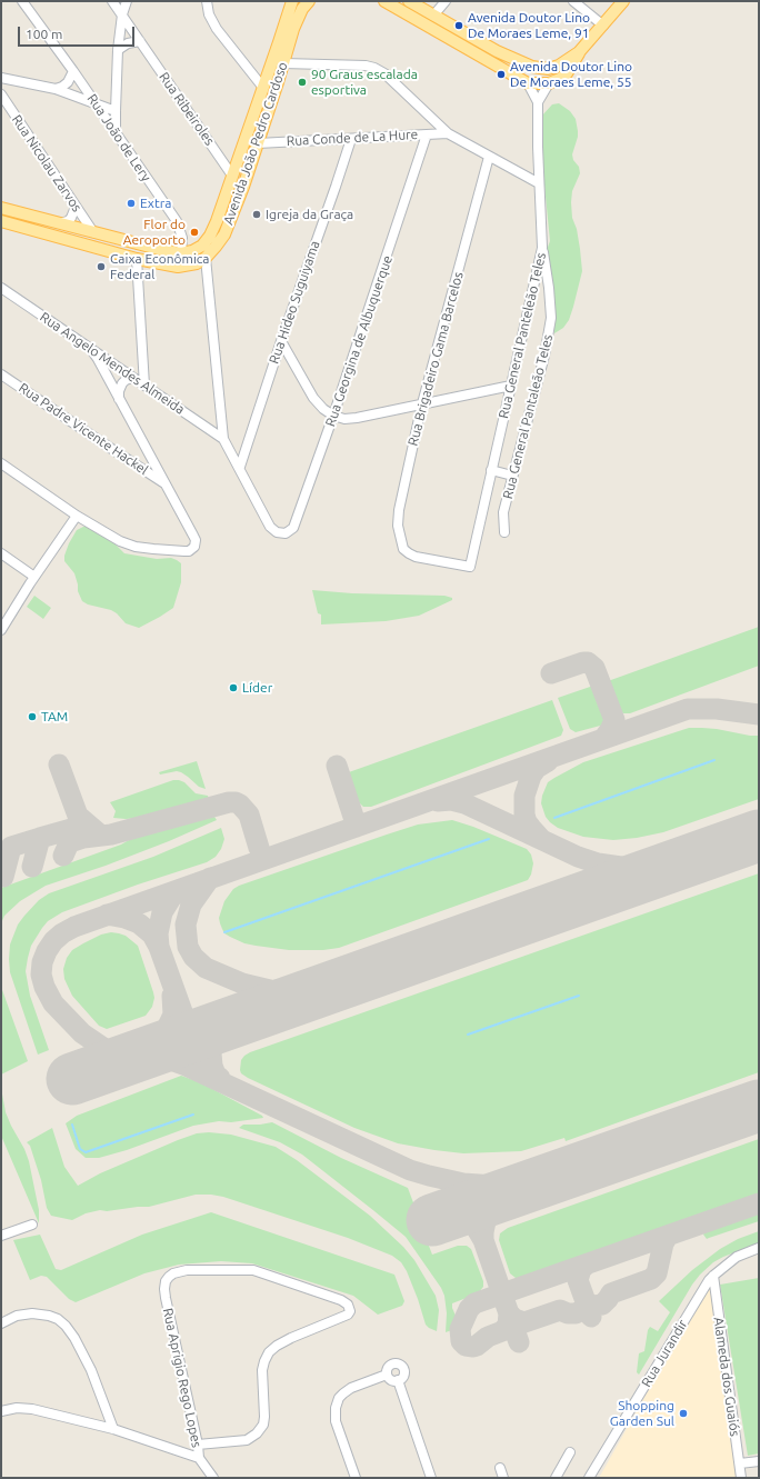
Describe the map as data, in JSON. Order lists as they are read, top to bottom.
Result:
{
  "streets": {
    "main road": ["Avenida João Pedro Cardoso"],
    "street": [
      "Rua Ribeiroles",
      "Rua João de Lery",
      "Rua Conde de La Hure",
      "Rua Nicolau Zarvos",
      "Rua Hideo Suguiyama",
      "Rua General Panteleão Teles",
      "Rua Georgina de Albuquerque",
      "Rua Brigadeiro Gama Barcelos",
      "Rua Angelo Mendes Almeida",
      "Rua General Pantaleão Teles",
      "Rua Padre Vicente Hackel",
      "Rua Jurandir",
      "Alameda dos Guaiós",
      "Rua Aprigio Rego Lopes"
    ]
  },
  "crossings": [
    ["Rua Ribeiroles", "Avenida João Pedro Cardoso"],
    ["Rua João de Lery", "Avenida João Pedro Cardoso"],
    ["Rua Conde de La Hure", "Avenida João Pedro Cardoso"],
    ["Rua Conde de La Hure", "Rua Hideo Suguiyama"],
    ["Rua Conde de La Hure", "Rua Georgina de Albuquerque"],
    ["Rua Hideo Suguiyama", "Rua Georgina de Albuquerque"],
    ["Rua General Panteleão Teles", "Rua Brigadeiro Gama Barcelos"],
    ["Rua General Panteleão Teles", "Rua General Pantaleão Teles"],
    ["Rua Jurandir", "Alameda dos Guaiós"]
  ],
  "places": [
    "Avenida Doutor Lino De Moraes Leme, 91",
    "Avenida Doutor Lino De Moraes Leme, 55",
    "90 Graus escalada esportiva",
    "Extra",
    "Igreja da Graça",
    "Flor do Aeroporto",
    "Caixa Econômica Federal",
    "Líder",
    "TAM",
    "Shopping Garden Sul"
  ],
  "scale_bar": "100 m"
}
